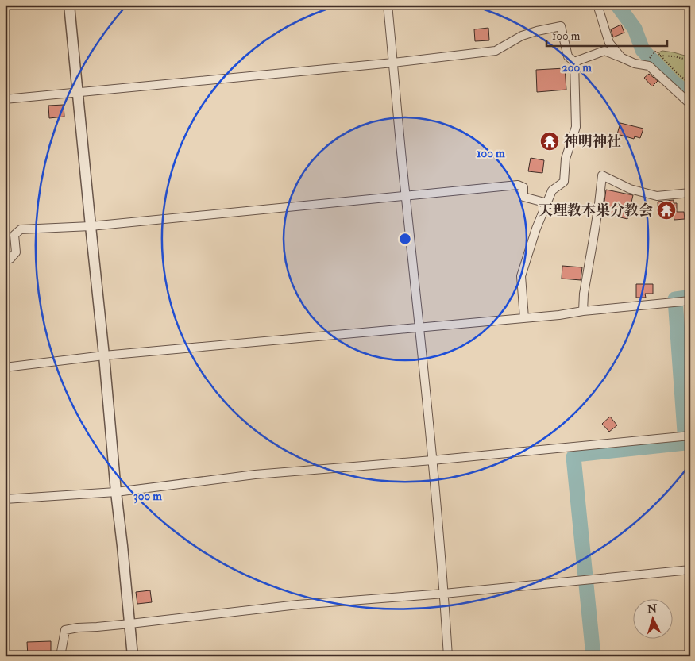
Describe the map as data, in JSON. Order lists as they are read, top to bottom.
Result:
{
  "places": {
    "temple": ["神明神社", "天理教本巣分教会"]
  },
  "scale_bar": "100 m",
  "north": "top",
  "rings": ["200 m", "100 m", "300 m"]
}
